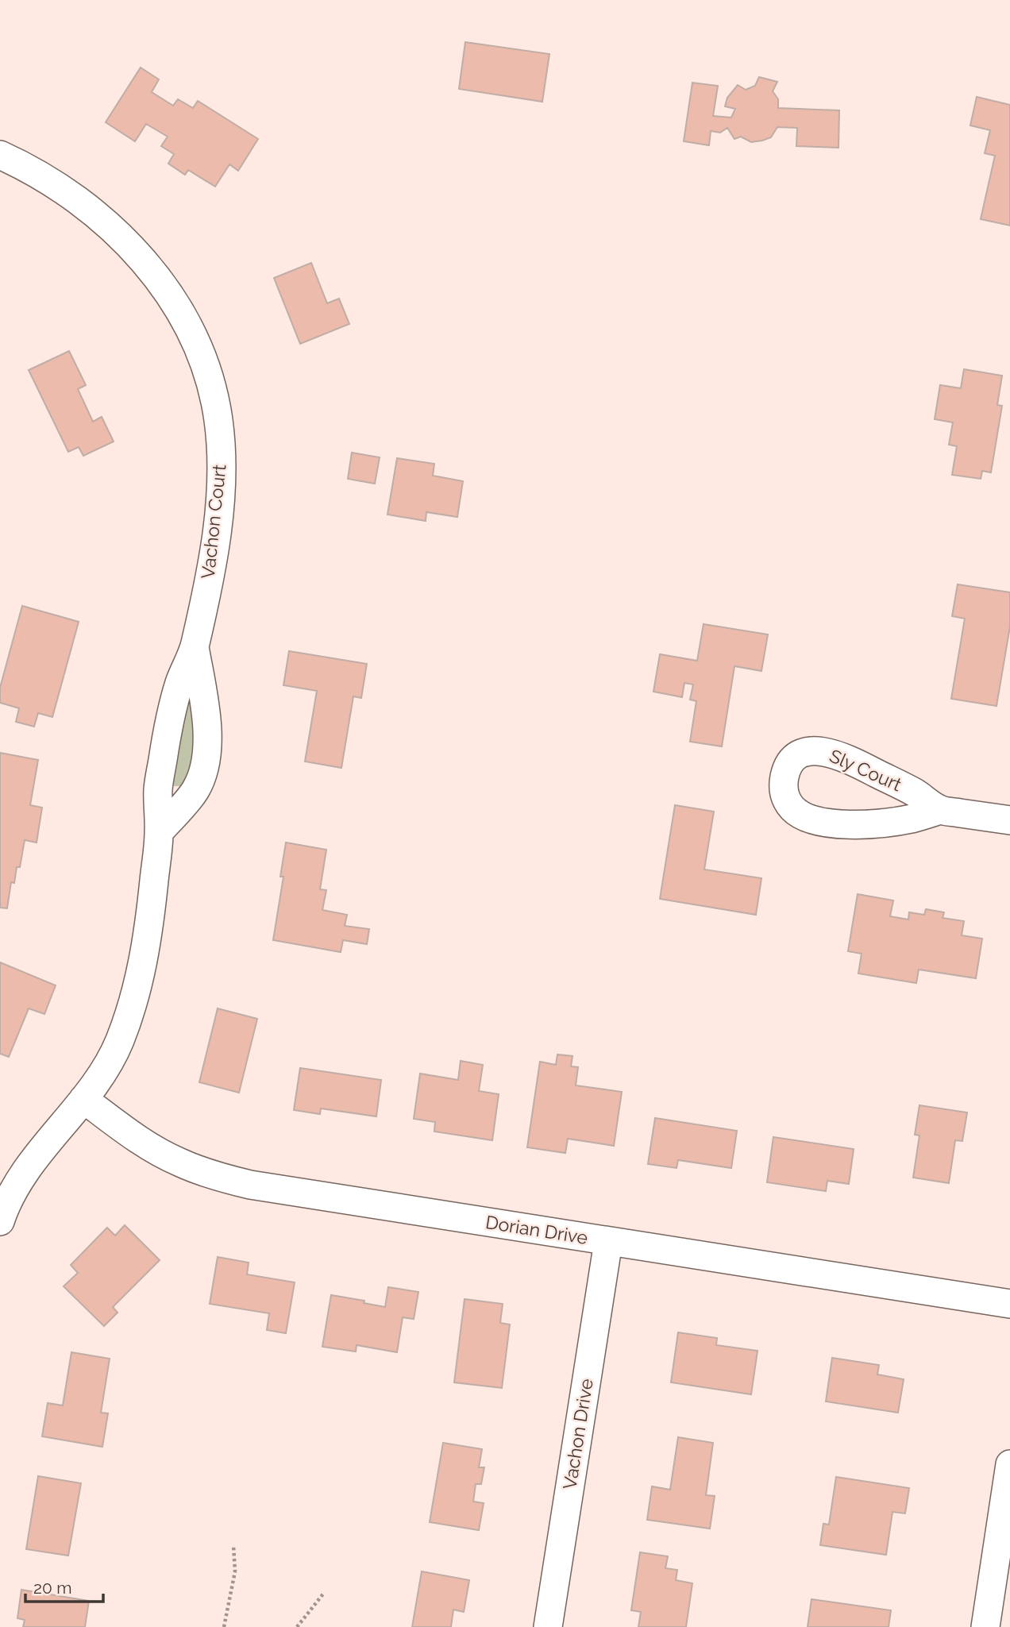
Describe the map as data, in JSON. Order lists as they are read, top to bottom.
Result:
{
  "streets": {
    "street": [
      "Vachon Court",
      "Sly Court",
      "Dorian Drive",
      "Vachon Drive"
    ]
  },
  "crossings": [
    ["Vachon Court", "Dorian Drive"],
    ["Dorian Drive", "Vachon Drive"]
  ],
  "scale_bar": "20 m"
}
